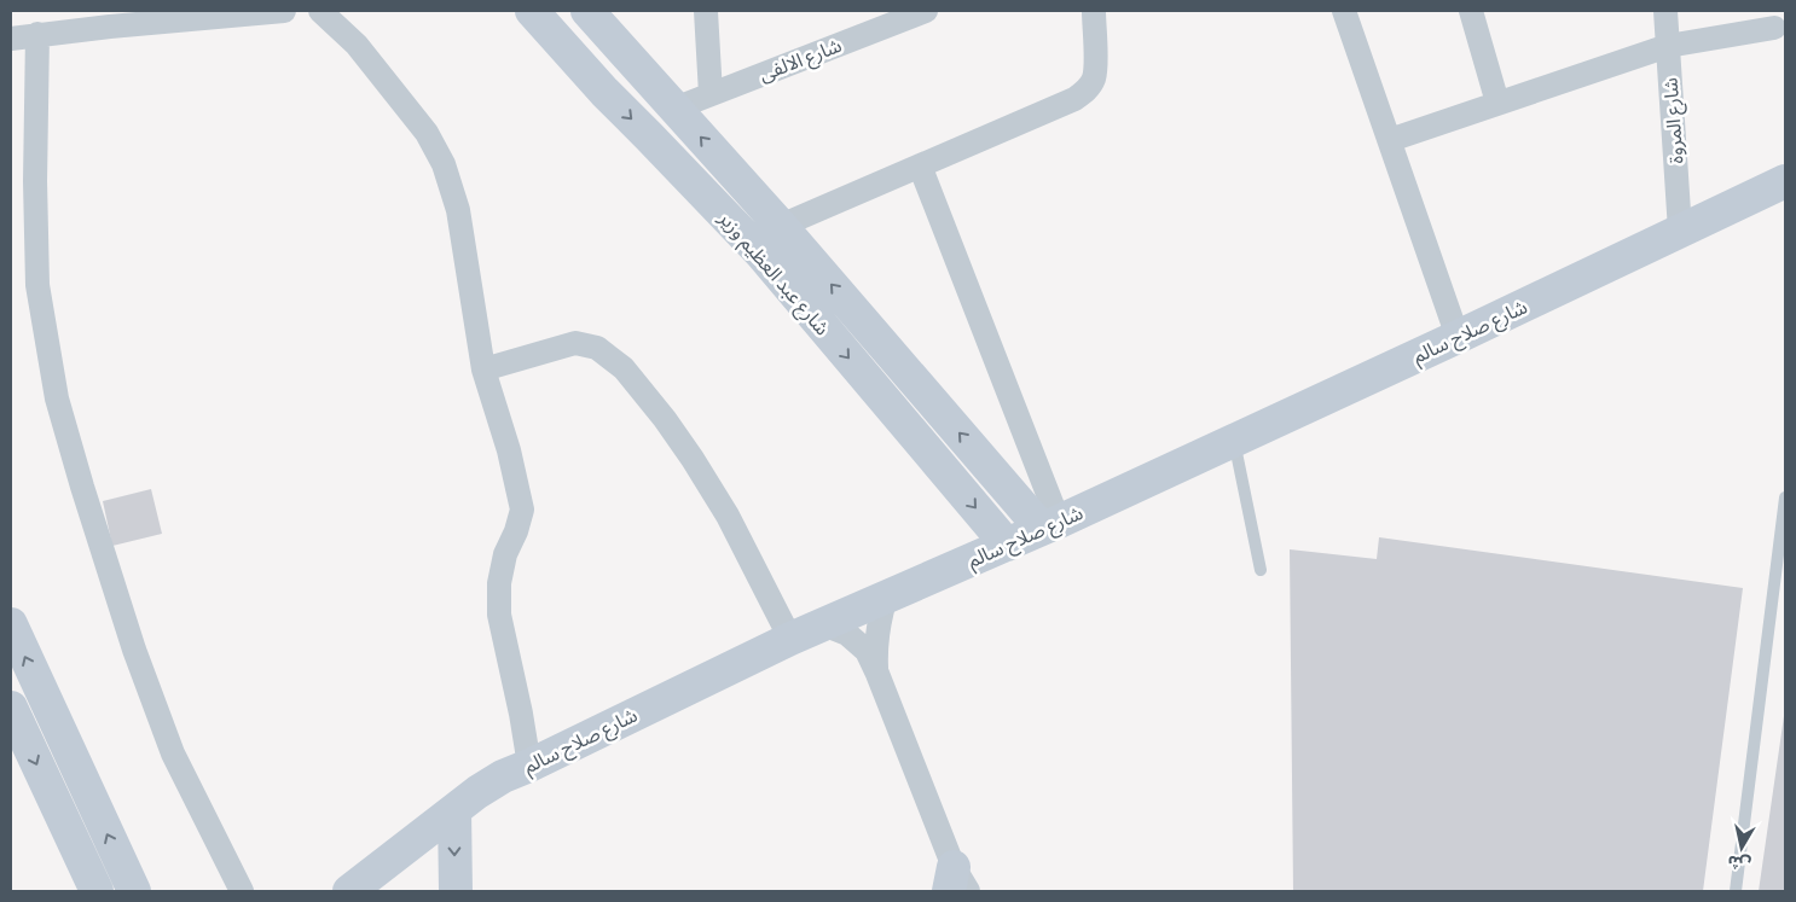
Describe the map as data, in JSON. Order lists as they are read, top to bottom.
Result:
{
  "streets": {
    "street": [
      "شارع الالفى",
      "شارع المروة",
      "شارع عبد العظيم وزير",
      "شارع صلاح سالم"
    ]
  },
  "crossings": [
    ["شارع الالفى", "شارع عبد العظيم وزير"],
    ["شارع المروة", "شارع صلاح سالم"],
    ["شارع عبد العظيم وزير", "شارع صلاح سالم"]
  ],
  "north": "bottom"
}
